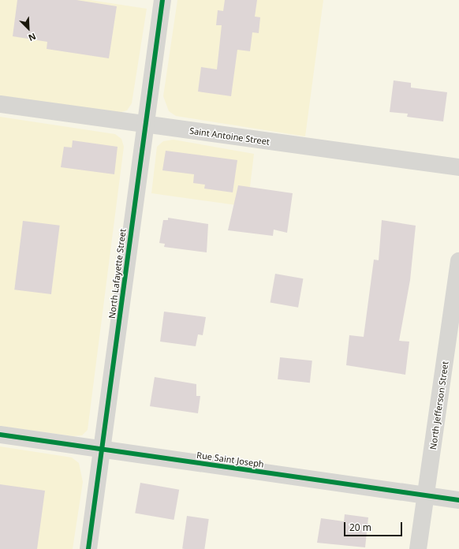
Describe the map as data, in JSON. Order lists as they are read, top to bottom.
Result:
{
  "streets": {
    "street": [
      "Saint Antoine Street",
      "North Lafayette Street",
      "North Jefferson Street",
      "Rue Saint Joseph"
    ]
  },
  "crossings": [
    ["Saint Antoine Street", "North Lafayette Street"],
    ["North Lafayette Street", "Rue Saint Joseph"],
    ["North Jefferson Street", "Rue Saint Joseph"]
  ],
  "scale_bar": "20 m",
  "north": "bottom right"
}
